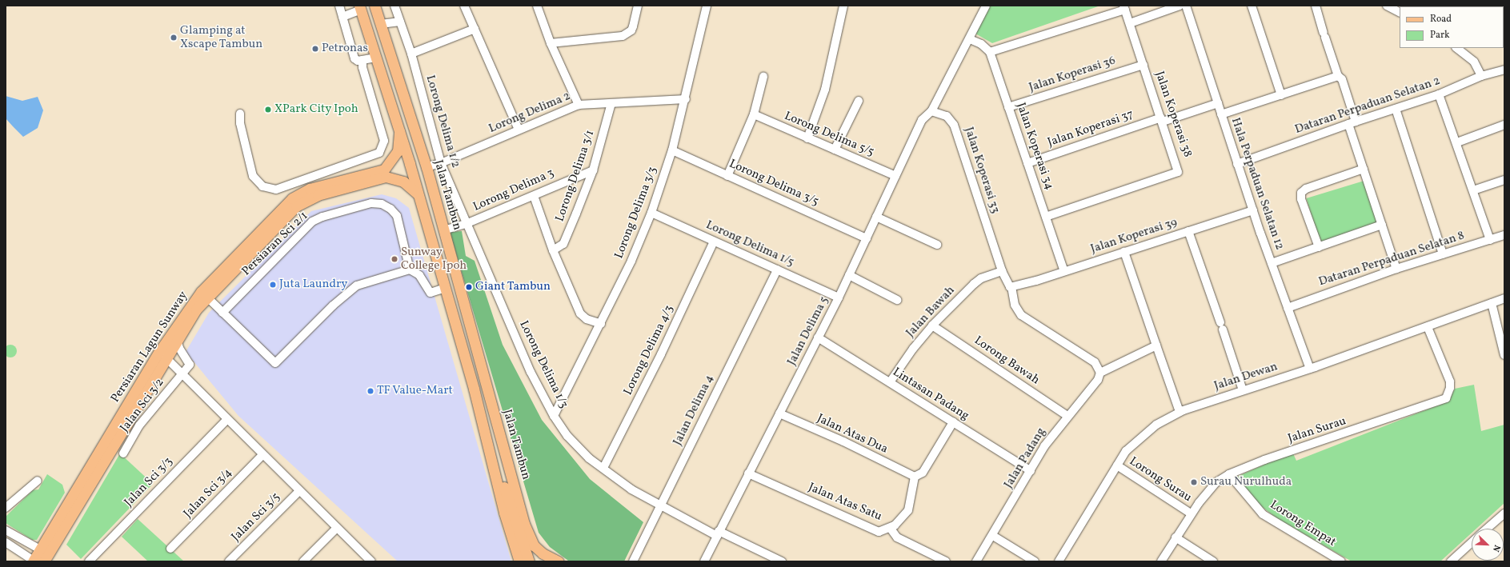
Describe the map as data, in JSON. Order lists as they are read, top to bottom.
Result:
{
  "streets": {
    "main road": ["Jalan Tambun", "Persiaran Lagun Sunway"],
    "street": [
      "Jalan Koperasi 36",
      "Dataran Perpaduan Selatan 2",
      "Lorong Delima 2",
      "Jalan Koperasi 38",
      "Lorong Delima 1/2",
      "Jalan Koperasi 37",
      "Lorong Delima 5/5",
      "Jalan Koperasi 34",
      "Jalan Koperasi 33",
      "Lorong Delima 3/1",
      "Lorong Delima 3/5",
      "Hala Perpaduan Selatan 12",
      "Lorong Delima 3",
      "Lorong Delima 3/3",
      "Jalan Koperasi 39",
      "Persiaran Sci 2/1",
      "Lorong Delima 1/5",
      "Dataran Perpaduan Selatan 8",
      "Jalan Bawah",
      "Jalan Delima 5",
      "Lorong Delima 4/3",
      "Lorong Bawah",
      "Lorong Delima 1/3",
      "Jalan Dewan",
      "Lintasan Padang",
      "Jalan Sci 3/2",
      "Jalan Delima 4",
      "Jalan Surau",
      "Jalan Atas Dua",
      "Jalan Padang",
      "Lorong Surau",
      "Jalan Sci 3/3",
      "Jalan Sci 3/4",
      "Jalan Atas Satu",
      "Jalan Sci 3/5",
      "Lorong Empat"
    ]
  },
  "crossings": [
    ["Jalan Koperasi 36", "Jalan Koperasi 38"],
    ["Jalan Koperasi 36", "Jalan Koperasi 34"],
    ["Dataran Perpaduan Selatan 2", "Hala Perpaduan Selatan 12"],
    ["Lorong Delima 2", "Lorong Delima 1/2"],
    ["Lorong Delima 2", "Lorong Delima 3/1"],
    ["Lorong Delima 2", "Jalan Tambun"],
    ["Lorong Delima 2", "Lorong Delima 3/3"],
    ["Jalan Koperasi 38", "Jalan Koperasi 37"],
    ["Jalan Koperasi 38", "Jalan Koperasi 34"],
    ["Lorong Delima 1/2", "Lorong Delima 3"],
    ["Lorong Delima 1/2", "Lorong Delima 1/3"],
    ["Jalan Koperasi 37", "Jalan Koperasi 34"],
    ["Jalan Koperasi 37", "Hala Perpaduan Selatan 12"],
    ["Lorong Delima 5/5", "Jalan Delima 5"],
    ["Jalan Koperasi 34", "Jalan Koperasi 39"],
    ["Jalan Koperasi 33", "Jalan Koperasi 39"],
    ["Jalan Koperasi 33", "Jalan Bawah"],
    ["Jalan Koperasi 33", "Jalan Delima 5"],
    ["Jalan Koperasi 33", "Jalan Padang"],
    ["Lorong Delima 3/1", "Lorong Delima 3"],
    ["Lorong Delima 3/5", "Lorong Delima 3/3"],
    ["Lorong Delima 3/5", "Jalan Delima 5"],
    ["Hala Perpaduan Selatan 12", "Jalan Koperasi 39"],
    ["Hala Perpaduan Selatan 12", "Dataran Perpaduan Selatan 8"],
    ["Hala Perpaduan Selatan 12", "Jalan Dewan"],
    ["Lorong Delima 3", "Jalan Tambun"],
    ["Lorong Delima 3", "Lorong Delima 1/3"],
    ["Lorong Delima 3/3", "Lorong Delima 1/5"],
    ["Lorong Delima 3/3", "Lorong Delima 1/3"],
    ["Lorong Delima 1/5", "Jalan Delima 5"],
    ["Lorong Delima 1/5", "Lorong Delima 4/3"],
    ["Lorong Delima 1/5", "Jalan Delima 4"],
    ["Jalan Bawah", "Lorong Bawah"],
    ["Jalan Bawah", "Lintasan Padang"],
    ["Jalan Delima 5", "Lorong Delima 1/3"],
    ["Jalan Delima 5", "Lintasan Padang"],
    ["Jalan Delima 5", "Jalan Atas Dua"],
    ["Jalan Delima 5", "Jalan Atas Satu"],
    ["Lorong Delima 4/3", "Lorong Delima 1/3"],
    ["Lorong Bawah", "Jalan Padang"],
    ["Lorong Delima 1/3", "Jalan Delima 4"],
    ["Jalan Dewan", "Jalan Surau"],
    ["Jalan Dewan", "Lorong Surau"],
    ["Lintasan Padang", "Jalan Padang"],
    ["Jalan Surau", "Lorong Surau"],
    ["Jalan Surau", "Lorong Empat"]
  ],
  "places": [
    "Glamping at Xscape Tambun",
    "Petronas",
    "XPark City Ipoh",
    "Sunway College Ipoh",
    "Juta Laundry",
    "Giant Tambun",
    "TF Value-Mart",
    "Surau Nurulhuda"
  ],
  "legend": ["Road", "Park"],
  "north": "bottom right"
}
